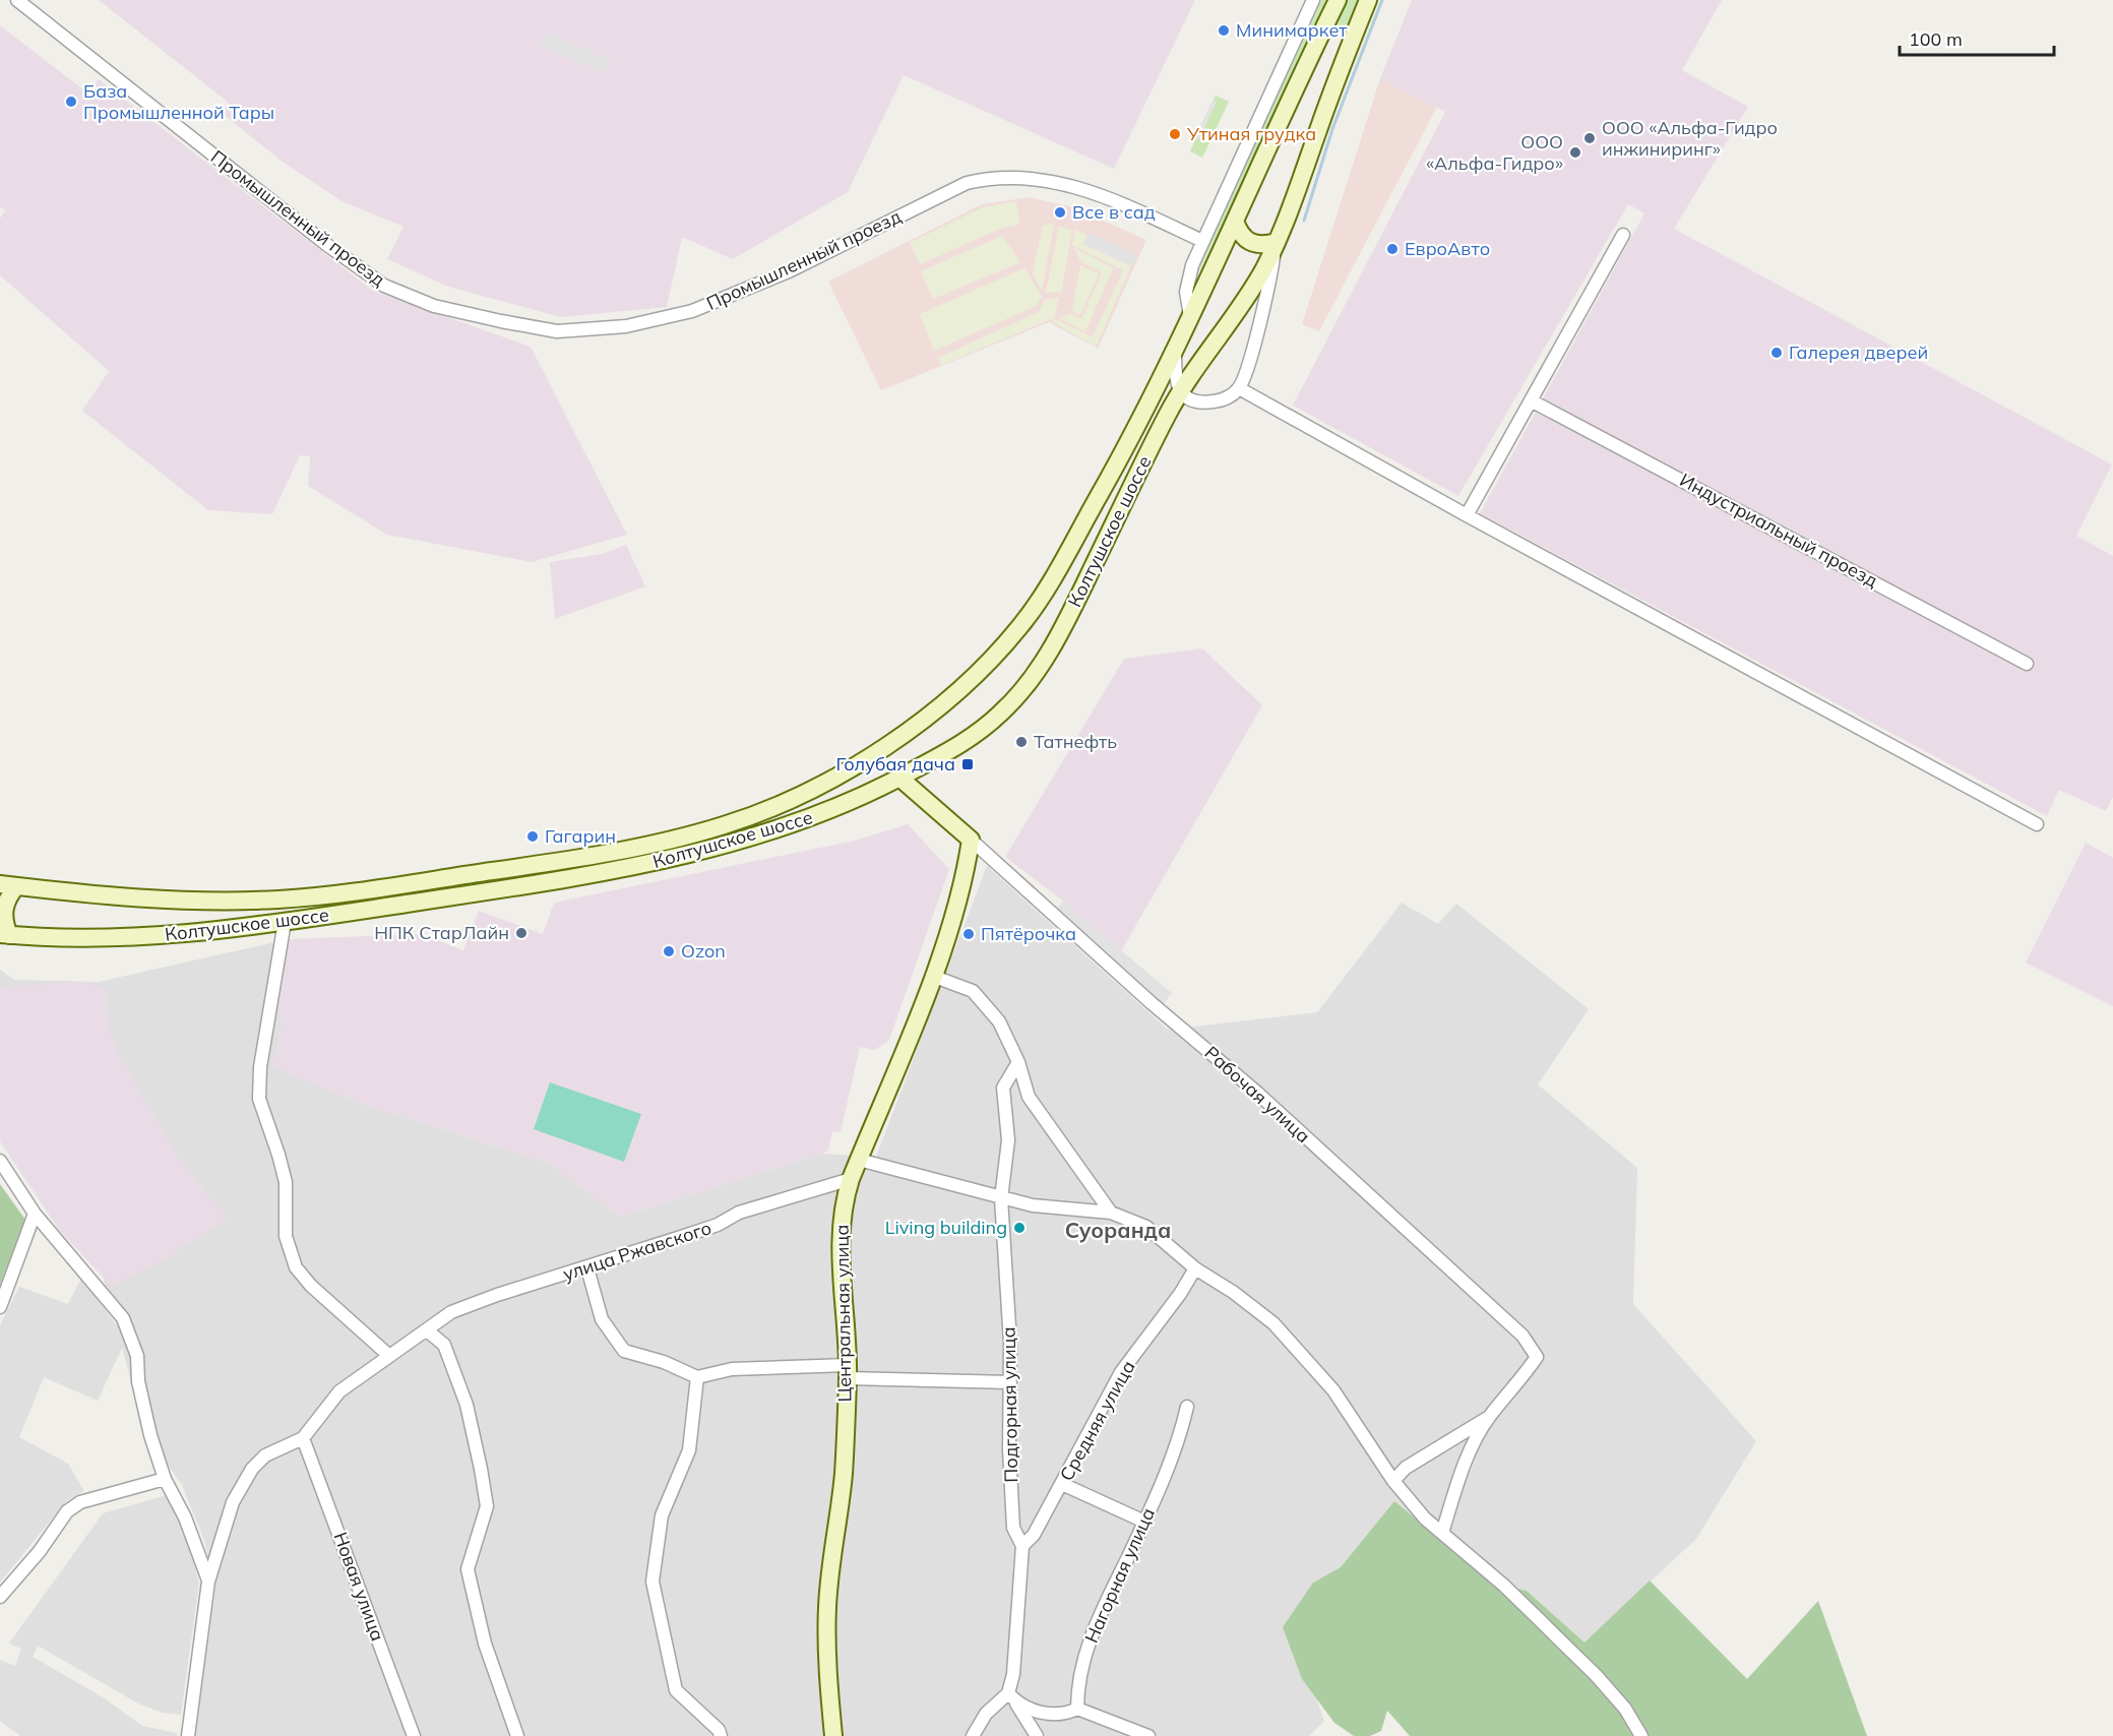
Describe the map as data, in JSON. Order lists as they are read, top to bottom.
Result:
{
  "streets": {
    "main road": ["Колтушское шоссе", "Центральная улица"],
    "street": [
      "Промышленный проезд",
      "Индустриальный проезд",
      "Рабочая улица",
      "улица Ржавского",
      "Подгорная улица",
      "Средняя улица",
      "Нагорная улица",
      "Новая улица"
    ]
  },
  "crossings": [
    ["Рабочая улица", "Центральная улица"],
    ["улица Ржавского", "Центральная улица"],
    ["улица Ржавского", "Новая улица"],
    ["Подгорная улица", "Средняя улица"]
  ],
  "districts": ["Суоранда"],
  "places": {
    "other": [
      "Минимаркет",
      "База Промышленной Тары",
      "Утиная грудка",
      "ООО «Альфа-Гидро инжиниринг»",
      "ООО «Альфа-Гидро»",
      "Все в сад",
      "ЕвроАвто",
      "Галерея дверей",
      "Татнефть",
      "Гагарин",
      "НПК СтарЛайн",
      "Пятёрочка",
      "Ozon",
      "Living building"
    ],
    "transit": ["Голубая дача"]
  },
  "scale_bar": "100 m"
}
